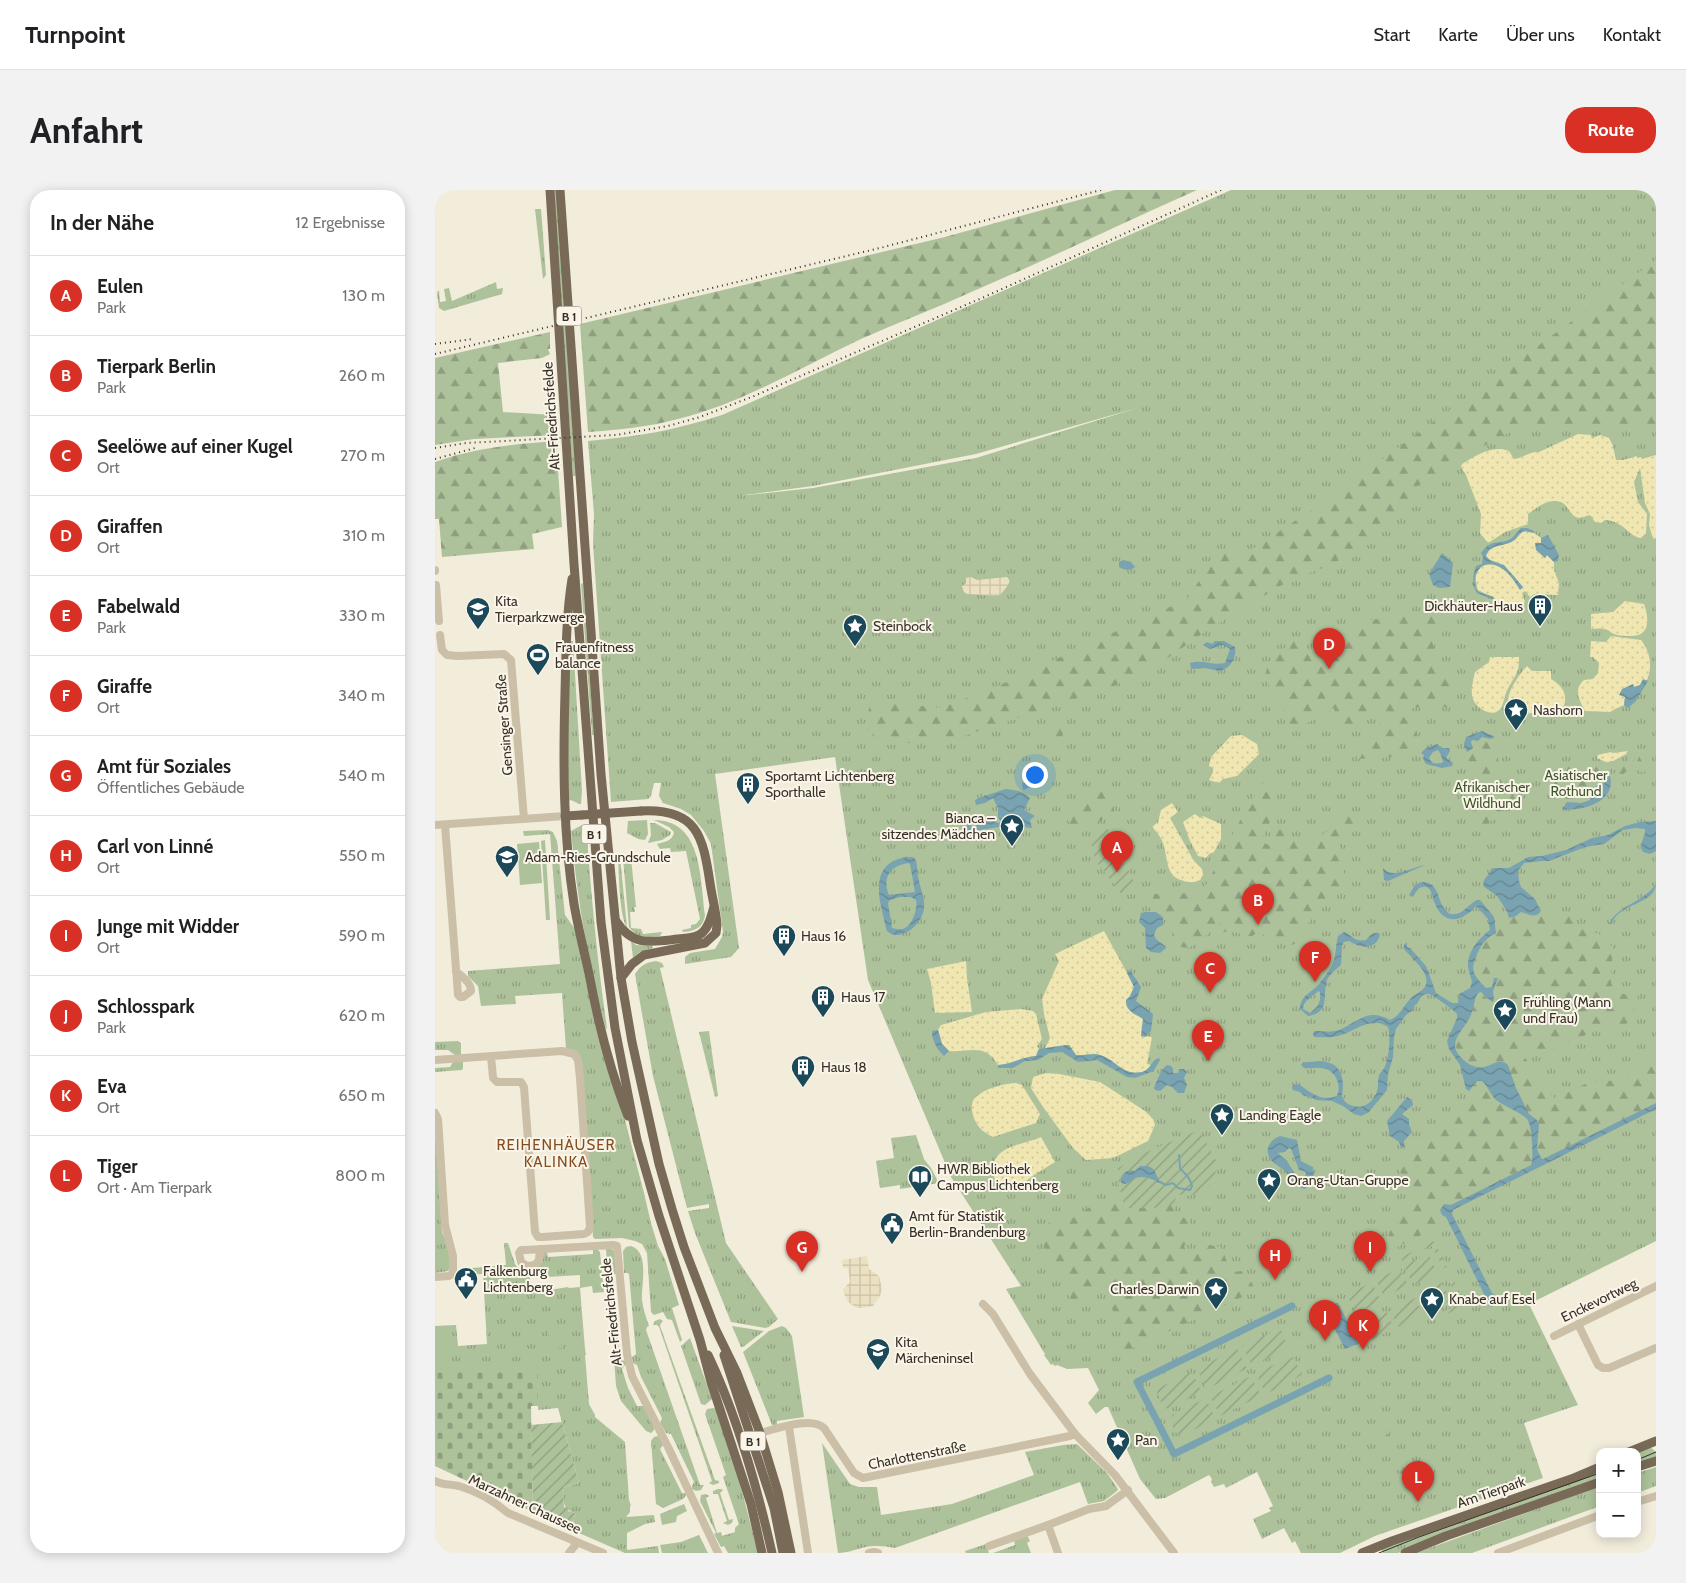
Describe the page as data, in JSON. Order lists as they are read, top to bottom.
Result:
{
  "streets": {
    "main road": ["B 1", "Alt-Friedrichsfelde", "Am Tierpark"],
    "street": [
      "Gensinger Straße",
      "Enckevortweg",
      "Charlottenstraße",
      "Marzahner Chaussee"
    ]
  },
  "crossings": [
    ["B 1", "Alt-Friedrichsfelde"]
  ],
  "districts": ["REIHENHÄUSER KALINKA"],
  "parks": ["Asiatischer Rothund", "Afrikanischer Wildhund"],
  "places": {
    "building": [
      "Dickhäuter-Haus",
      "Sportamt Lichtenberg Sporthalle",
      "Haus 16",
      "Haus 17",
      "Haus 18"
    ],
    "school or university": ["Kita Tierparkzwerge", "Adam-Ries-Grundschule", "Kita Märcheninsel"],
    "place": [
      "Steinbock",
      "Nashorn",
      "Bianca – sitzendes Mädchen",
      "Frühling (Mann und Frau)",
      "Landing Eagle",
      "Orang-Utan-Gruppe",
      "Charles Darwin",
      "Knabe auf Esel",
      "Pan"
    ],
    "sports": ["Frauenfitness balance"],
    "library": ["HWR Bibliothek Campus Lichtenberg"],
    "public building": ["Amt für Statistik Berlin-Brandenburg", "Falkenburg Lichtenberg"]
  },
  "page": {
    "header": "Turnpoint",
    "nav": [
      "Start",
      "Karte",
      "Über uns",
      "Kontakt"
    ],
    "buttons": "Route",
    "title": "Anfahrt",
    "heading": ["In der Nähe", "12 Ergebnisse"],
    "list": [
      {
        "mark": "A",
        "name": "Eulen",
        "note": "Park",
        "value": "130 m"
      },
      {
        "mark": "B",
        "name": "Tierpark Berlin",
        "note": "Park",
        "value": "260 m"
      },
      {
        "mark": "C",
        "name": "Seelöwe auf einer Kugel",
        "note": "Ort",
        "value": "270 m"
      },
      {
        "mark": "D",
        "name": "Giraffen",
        "note": "Ort",
        "value": "310 m"
      },
      {
        "mark": "E",
        "name": "Fabelwald",
        "note": "Park",
        "value": "330 m"
      },
      {
        "mark": "F",
        "name": "Giraffe",
        "note": "Ort",
        "value": "340 m"
      },
      {
        "mark": "G",
        "name": "Amt für Soziales",
        "note": "Öffentliches Gebäude",
        "value": "540 m"
      },
      {
        "mark": "H",
        "name": "Carl von Linné",
        "note": "Ort",
        "value": "550 m"
      },
      {
        "mark": "I",
        "name": "Junge mit Widder",
        "note": "Ort",
        "value": "590 m"
      },
      {
        "mark": "J",
        "name": "Schlosspark",
        "note": "Park",
        "value": "620 m"
      },
      {
        "mark": "K",
        "name": "Eva",
        "note": "Ort",
        "value": "650 m"
      },
      {
        "mark": "L",
        "name": "Tiger",
        "note": "Ort · Am Tierpark",
        "value": "800 m"
      }
    ],
    "pins": [
      "D",
      "A",
      "B",
      "F",
      "C",
      "E",
      "G",
      "I",
      "H",
      "J",
      "K",
      "L"
    ],
    "map_buttons": ["+", "−"]
  }
}
